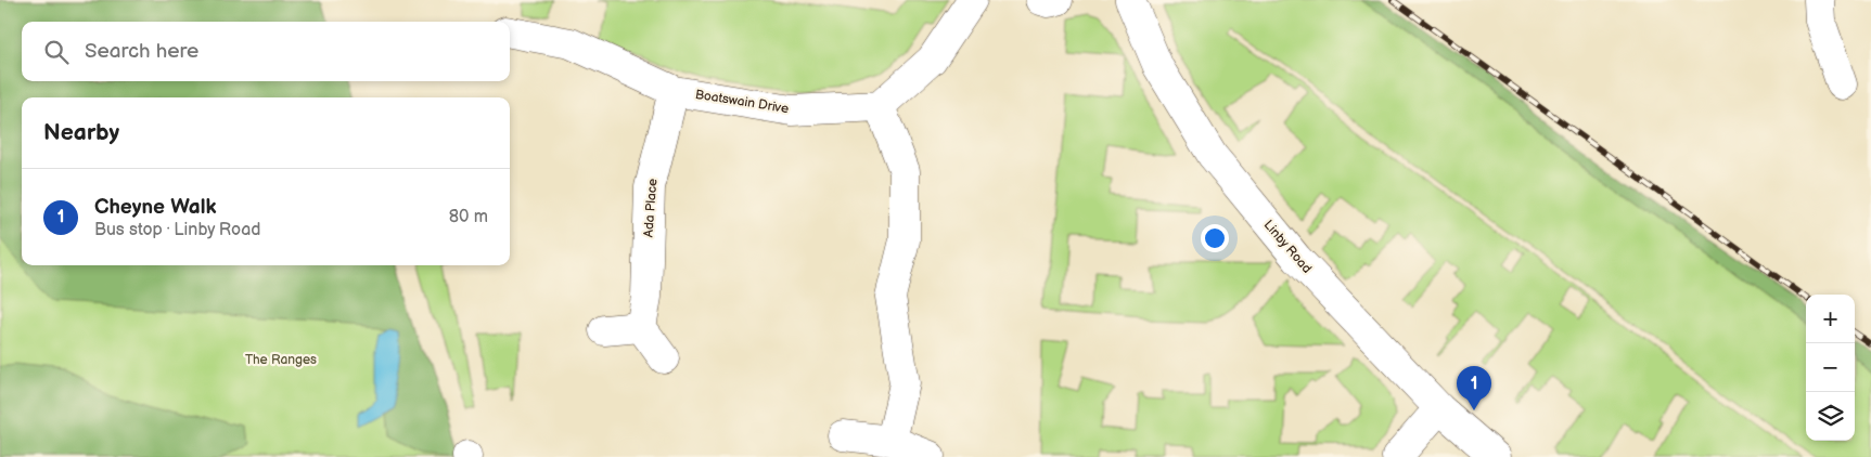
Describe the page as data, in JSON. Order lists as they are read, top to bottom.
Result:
{
  "streets": {
    "street": ["Boatswain Drive", "Ada Place", "Linby Road"]
  },
  "crossings": [
    ["Boatswain Drive", "Ada Place"]
  ],
  "parks": ["The Ranges"],
  "page": {
    "search": "Search here",
    "heading": "Nearby",
    "list": [
      {
        "mark": "1",
        "name": "Cheyne Walk",
        "note": "Bus stop · Linby Road",
        "value": "80 m"
      }
    ],
    "map_buttons": ["+", "−"],
    "pins": "1"
  }
}
